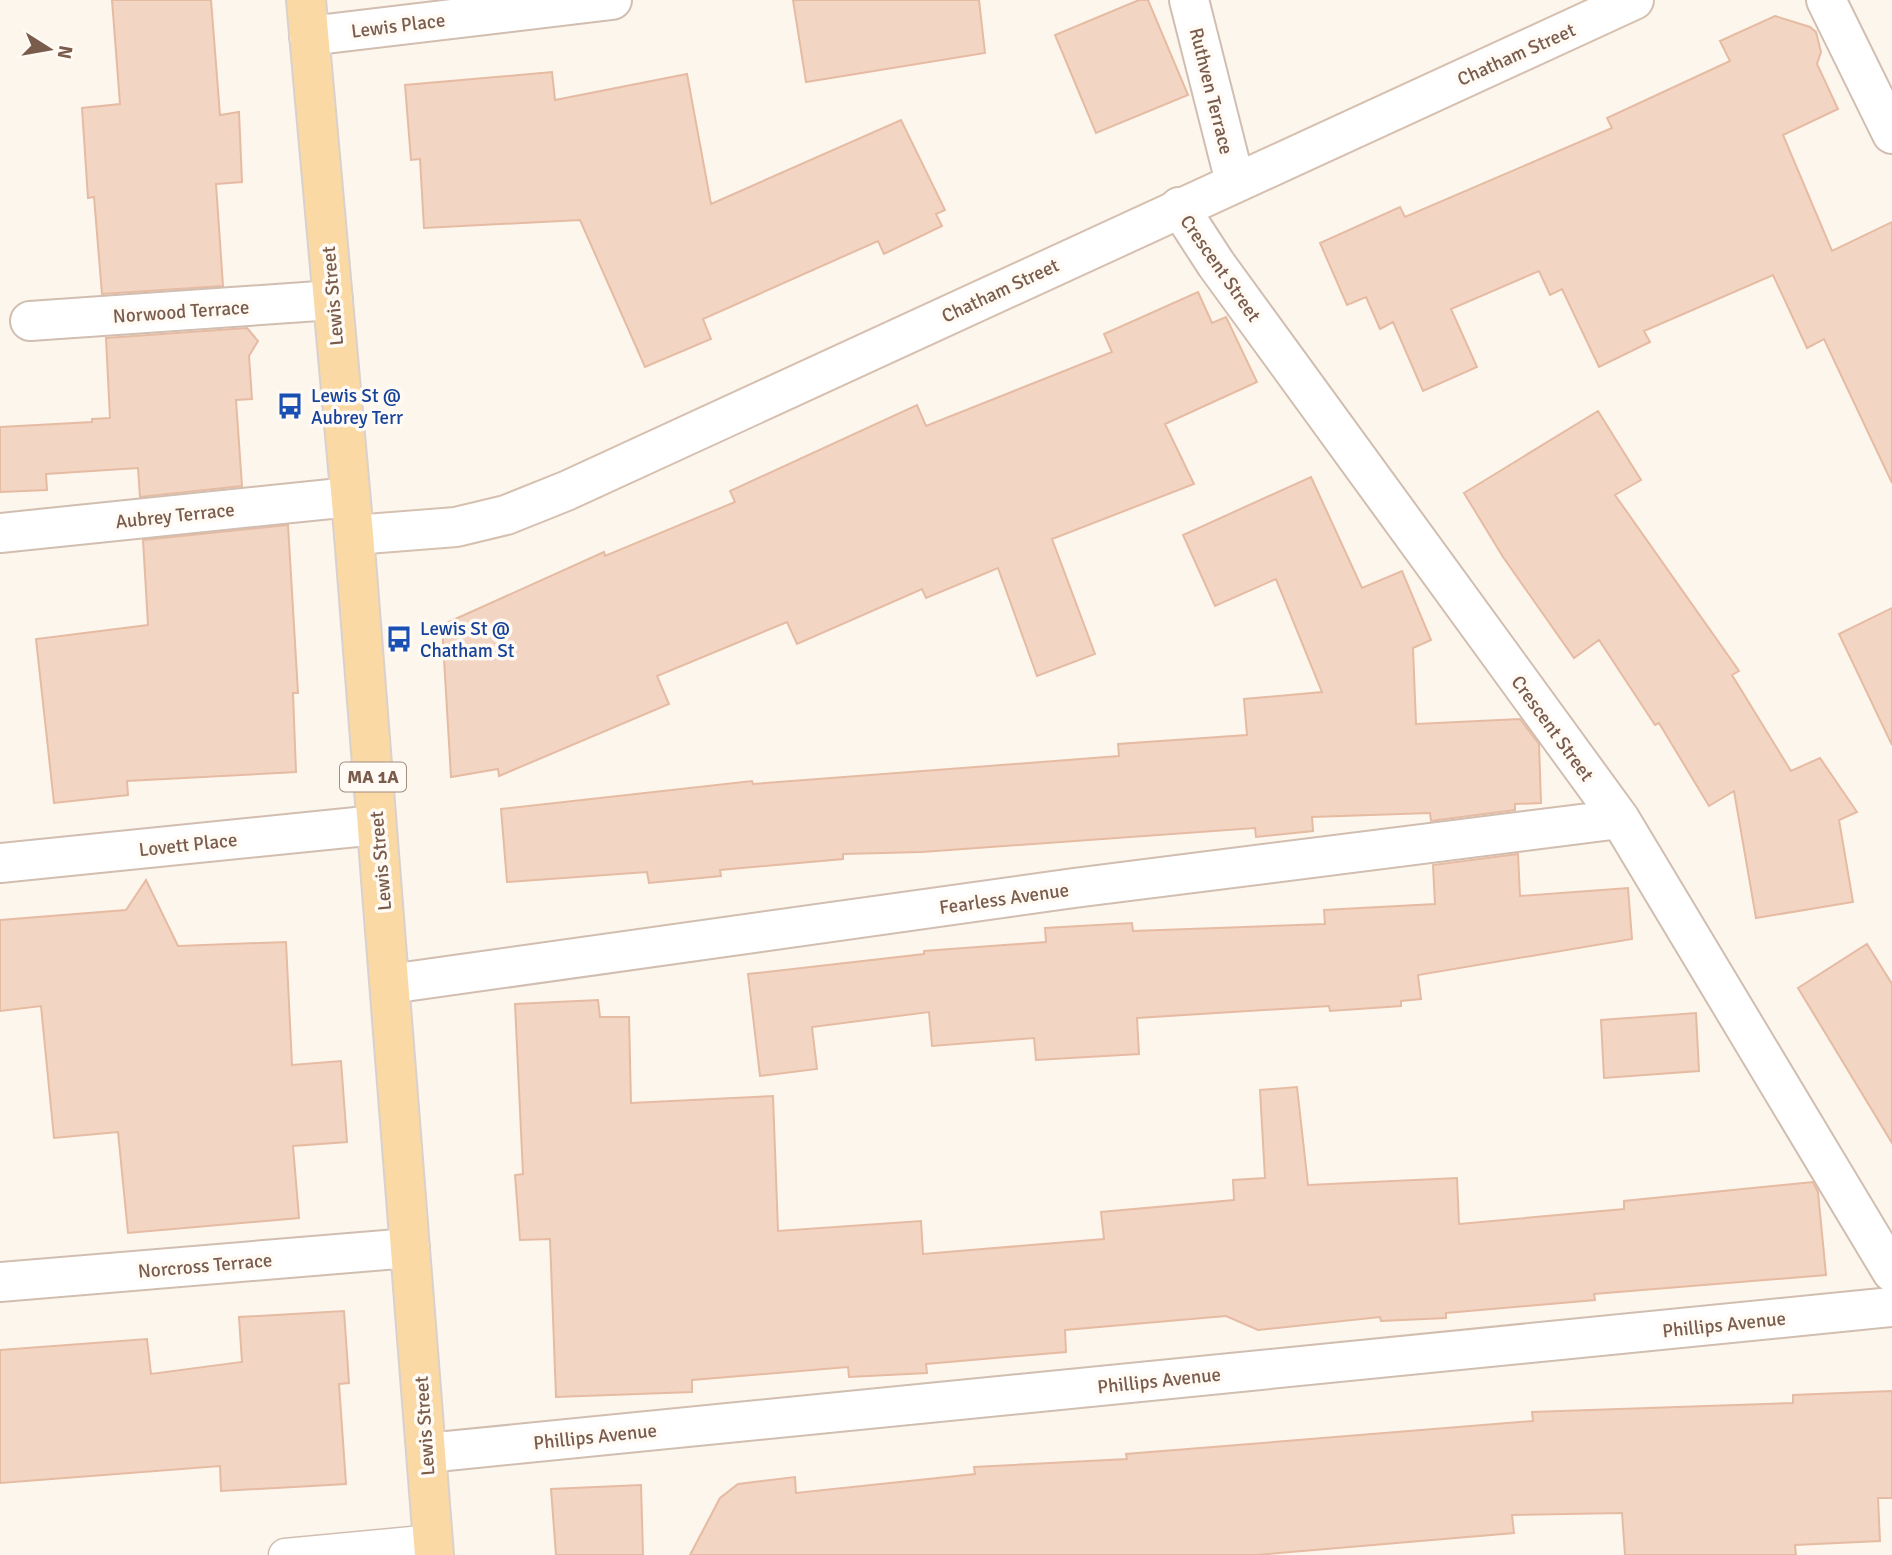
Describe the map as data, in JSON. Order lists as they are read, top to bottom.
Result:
{
  "streets": {
    "main road": ["Lewis Street", "MA 1A"],
    "street": [
      "Lewis Place",
      "Chatham Street",
      "Ruthven Terrace",
      "Crescent Street",
      "Norwood Terrace",
      "Aubrey Terrace",
      "Lovett Place",
      "Fearless Avenue",
      "Norcross Terrace",
      "Phillips Avenue"
    ]
  },
  "crossings": [
    ["Lewis Place", "Lewis Street"],
    ["Chatham Street", "Ruthven Terrace"],
    ["Chatham Street", "Crescent Street"],
    ["Chatham Street", "Lewis Street"],
    ["Crescent Street", "Fearless Avenue"],
    ["Lewis Street", "Norwood Terrace"],
    ["Lewis Street", "Aubrey Terrace"],
    ["Lewis Street", "Lovett Place"],
    ["Lewis Street", "Fearless Avenue"],
    ["Lewis Street", "Norcross Terrace"],
    ["Lewis Street", "Phillips Avenue"]
  ],
  "places": {
    "bus stop": ["Lewis St @ Aubrey Terr", "Lewis St @ Chatham St"]
  },
  "north": "right"
}
